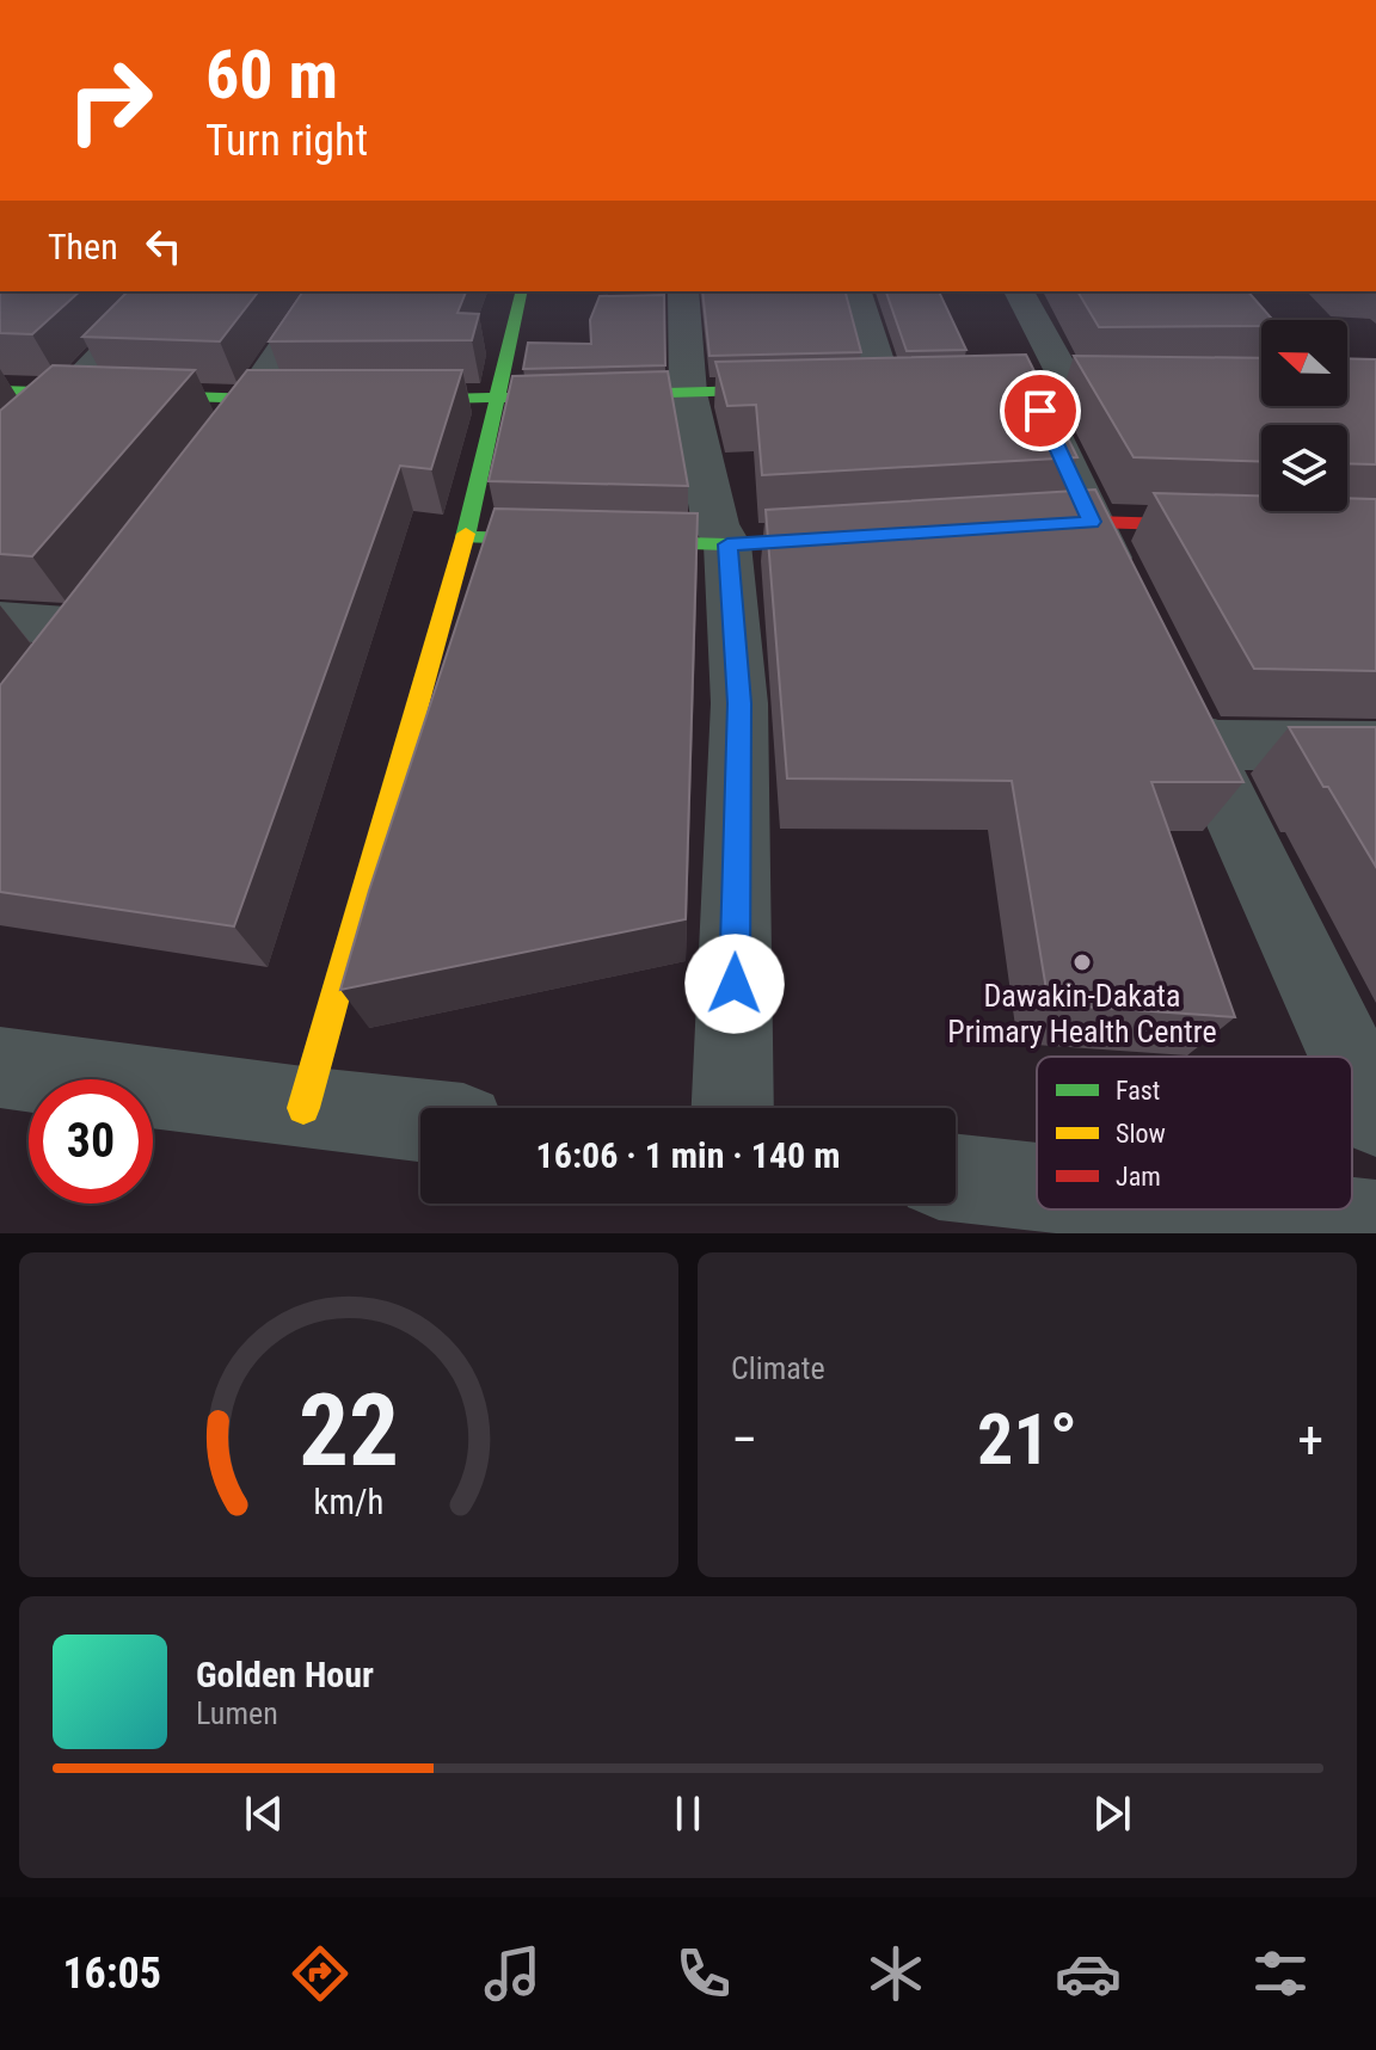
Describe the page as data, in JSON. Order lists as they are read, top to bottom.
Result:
{
  "places": ["Dawakin-Dakata Primary Health Centre"],
  "legend": ["Fast", "Slow", "Jam"],
  "north": "left",
  "page": {
    "turn": ["60 m", "Turn right"],
    "then": "Then",
    "limit": "30",
    "trip": "16:06 · 1 min · 140 m",
    "tile": "Climate",
    "heat": ["−", "21°", "+"],
    "song": ["Golden Hour", "Lumen"],
    "tabs": "16:05",
    "gauge": ["22", "km/h"]
  }
}
